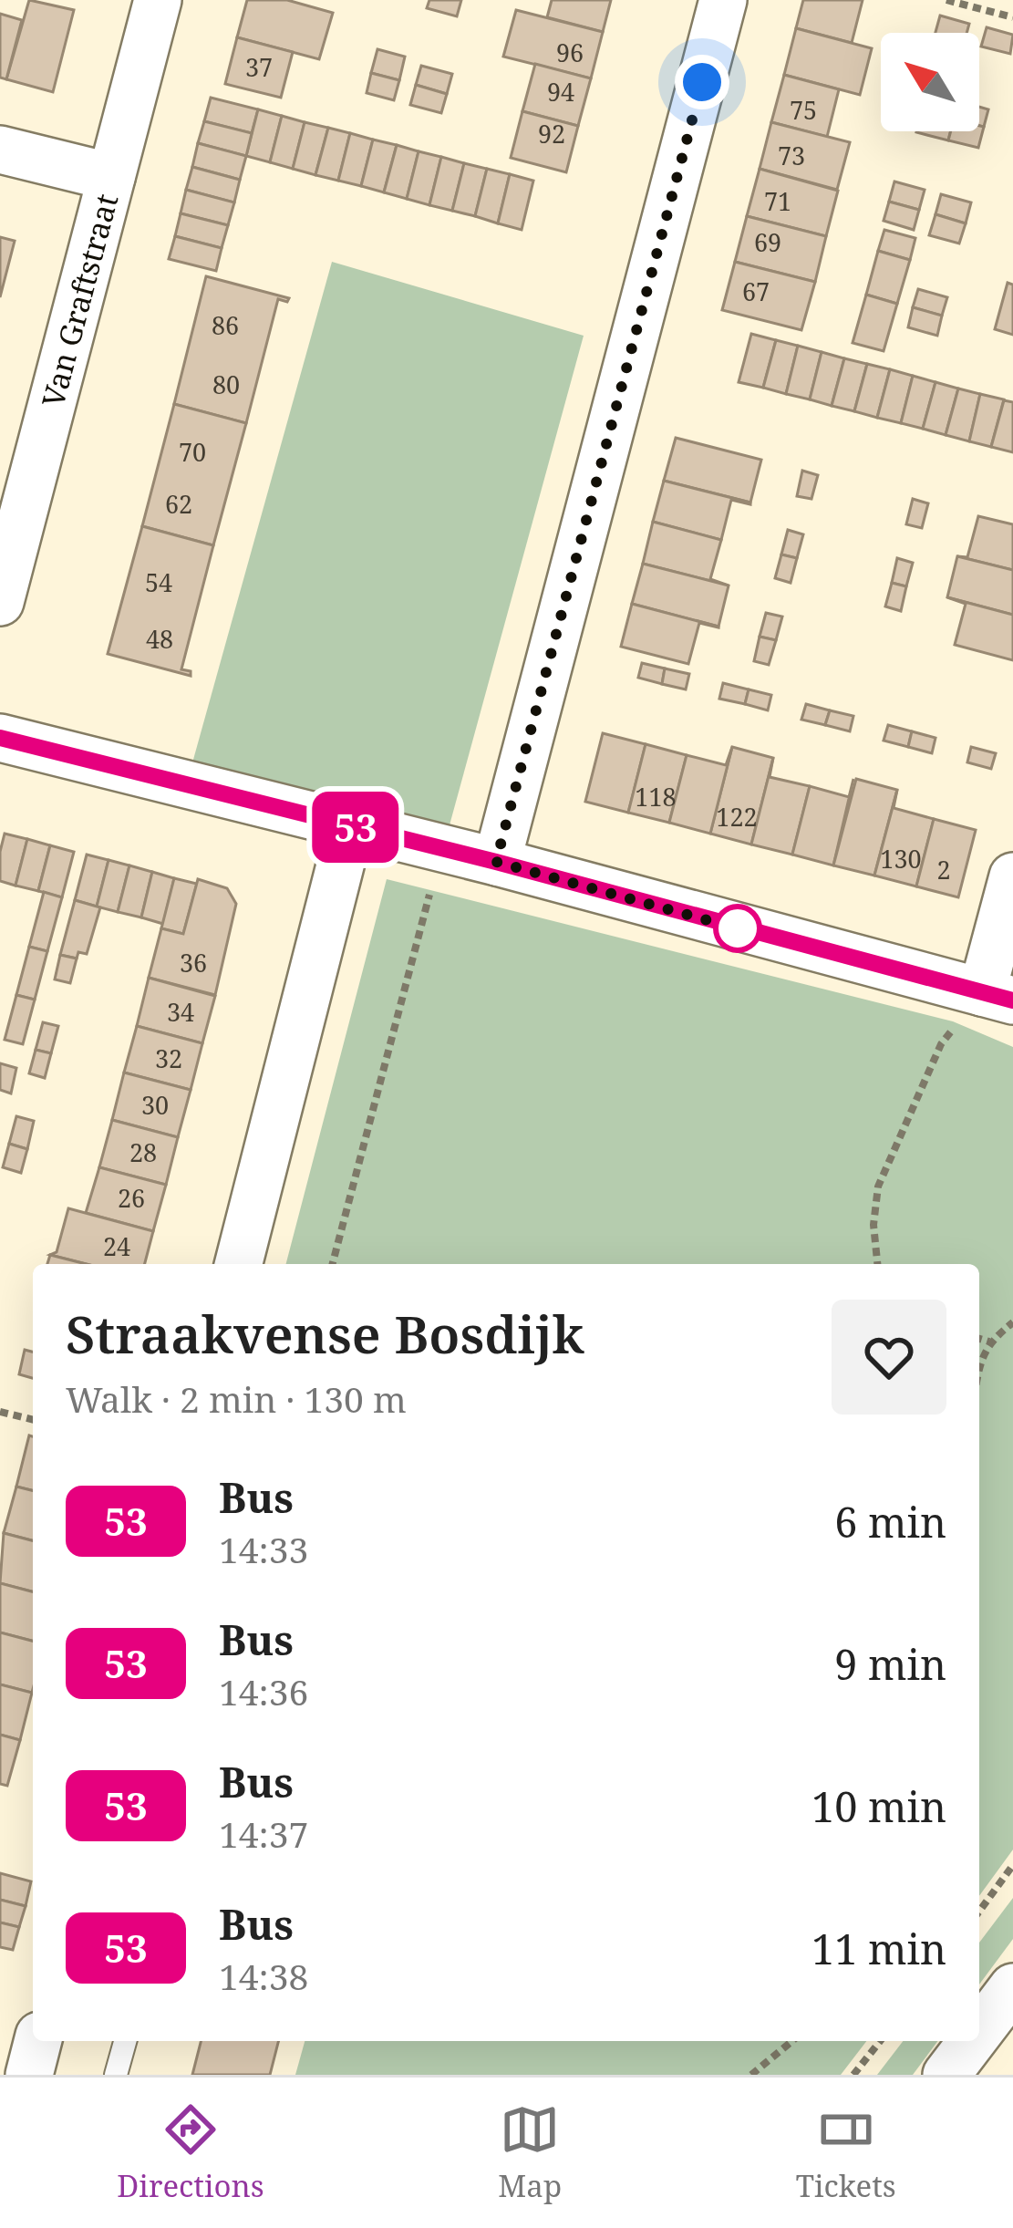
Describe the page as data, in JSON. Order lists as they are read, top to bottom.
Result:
{
  "streets": {
    "street": ["Van Graftstraat"]
  },
  "lines": ["bus line 53"],
  "house_numbers": [
    "96",
    "37",
    "94",
    "75",
    "92",
    "73",
    "71",
    "69",
    "67",
    "86",
    "80",
    "70",
    "62",
    "54",
    "48",
    "118",
    "122",
    "130",
    "2",
    "36",
    "34",
    "32",
    "30",
    "28",
    "26",
    "24"
  ],
  "north": "top left",
  "page": {
    "on_map": "53",
    "heading": ["Straakvense Bosdijk", "Walk · 2 min · 130 m"],
    "list": [
      {
        "mark": "53",
        "name": "Bus",
        "note": "14:33",
        "value": "6 min"
      },
      {
        "mark": "53",
        "name": "Bus",
        "note": "14:36",
        "value": "9 min"
      },
      {
        "mark": "53",
        "name": "Bus",
        "note": "14:37",
        "value": "10 min"
      },
      {
        "mark": "53",
        "name": "Bus",
        "note": "14:38",
        "value": "11 min"
      }
    ],
    "tabs": ["Directions", "Map", "Tickets"]
  }
}
